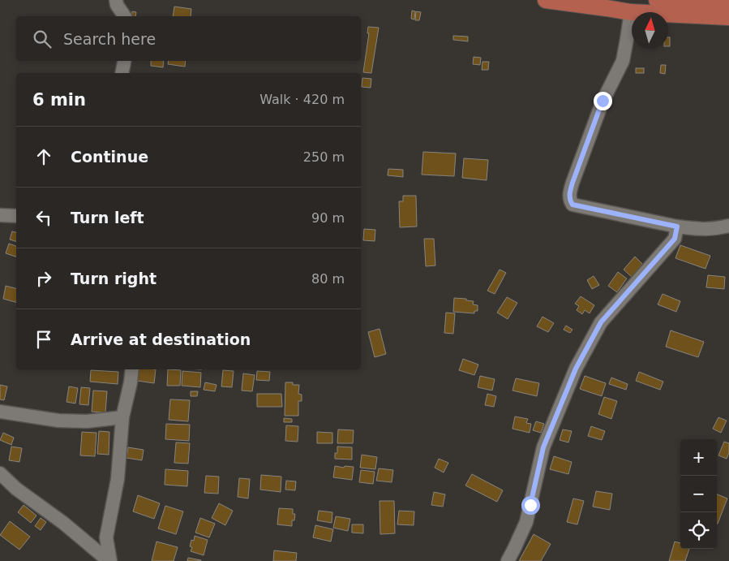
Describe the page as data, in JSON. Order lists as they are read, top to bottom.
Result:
{
  "north": "top",
  "page": {
    "search": "Search here",
    "heading": ["6 min", "Walk · 420 m"],
    "list": [
      ["Continue", "250 m"],
      ["Turn left", "90 m"],
      ["Turn right", "80 m"],
      "Arrive at destination"
    ],
    "map_buttons": ["+", "−"]
  }
}
